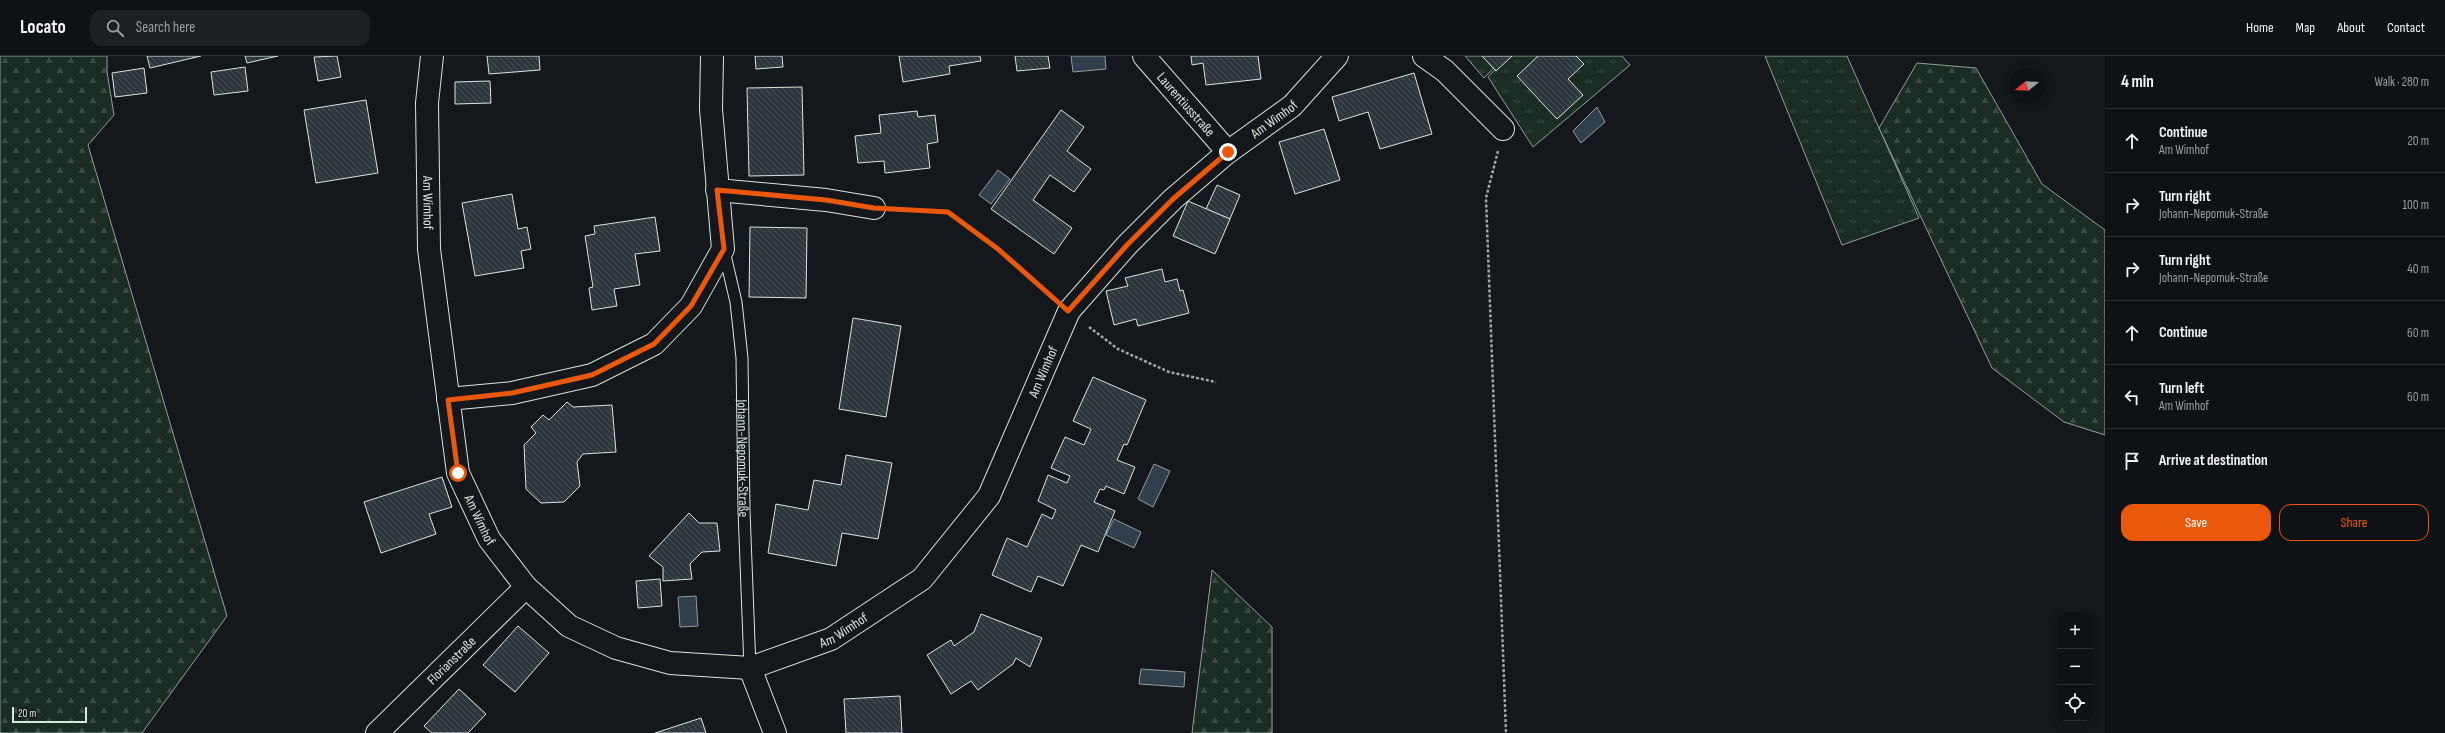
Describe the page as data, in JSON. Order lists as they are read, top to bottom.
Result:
{
  "streets": {
    "street": [
      "Laurentiusstraße",
      "Am Wimhof",
      "Johann-Nepomuk-Straße",
      "Florianstraße"
    ]
  },
  "crossings": [
    ["Laurentiusstraße", "Am Wimhof"],
    ["Am Wimhof", "Johann-Nepomuk-Straße"],
    ["Am Wimhof", "Florianstraße"]
  ],
  "scale_bar": "20 m",
  "north": "left",
  "page": {
    "header": "Locato",
    "search": "Search here",
    "nav": [
      "Home",
      "Map",
      "About",
      "Contact"
    ],
    "heading": ["4 min", "Walk · 280 m"],
    "list": [
      ["Continue", "Am Wimhof", "20 m"],
      ["Turn right", "Johann-Nepomuk-Straße", "100 m"],
      ["Turn right", "Johann-Nepomuk-Straße", "40 m"],
      ["Continue", "60 m"],
      ["Turn left", "Am Wimhof", "60 m"],
      "Arrive at destination"
    ],
    "buttons": ["Save", "Share"],
    "map_buttons": ["+", "−"],
    "scale": "20 m"
  }
}
